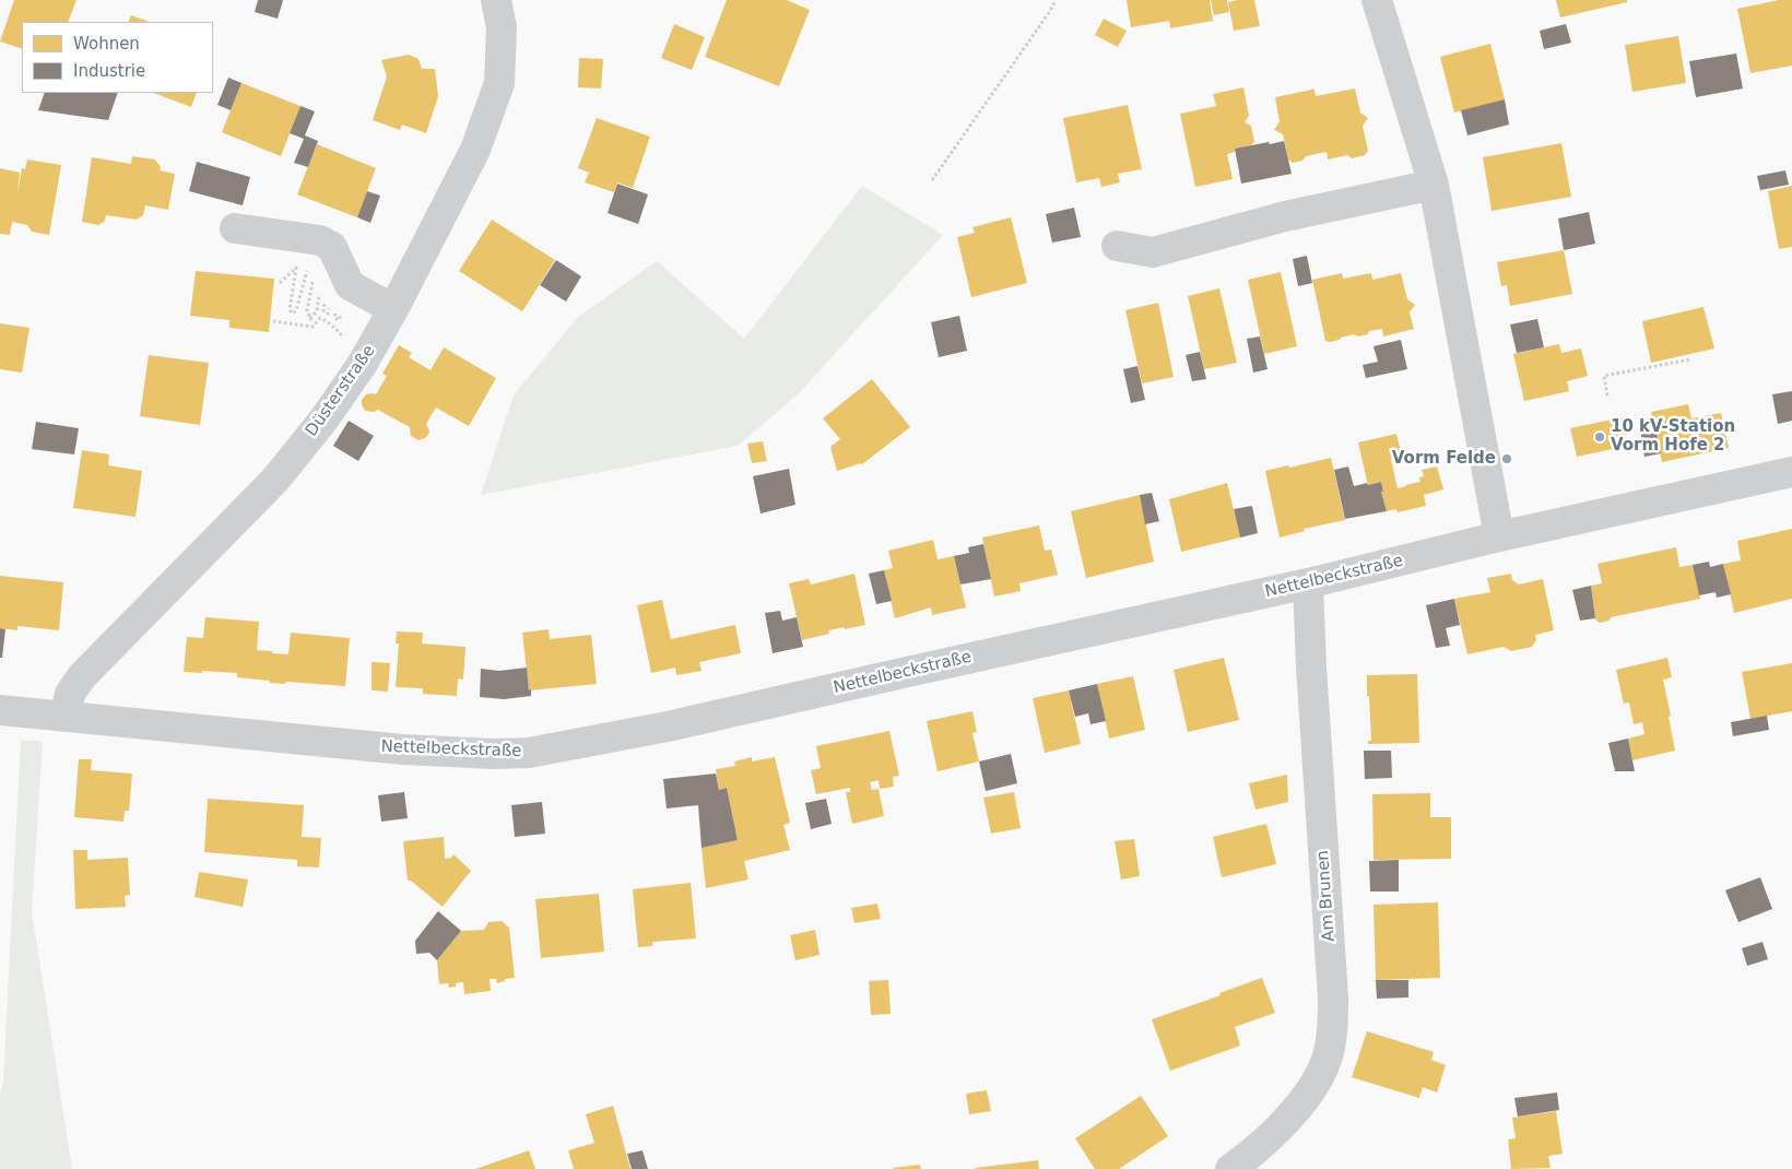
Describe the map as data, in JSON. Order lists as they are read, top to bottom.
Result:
{
  "streets": {
    "street": ["Düsterstraße", "Nettelbeckstraße", "Am Brunen"]
  },
  "crossings": [
    ["Düsterstraße", "Nettelbeckstraße"],
    ["Nettelbeckstraße", "Am Brunen"]
  ],
  "places": ["10 kV-Station Vorm Hofe 2", "Vorm Felde"],
  "legend": ["Wohnen", "Industrie"]
}
